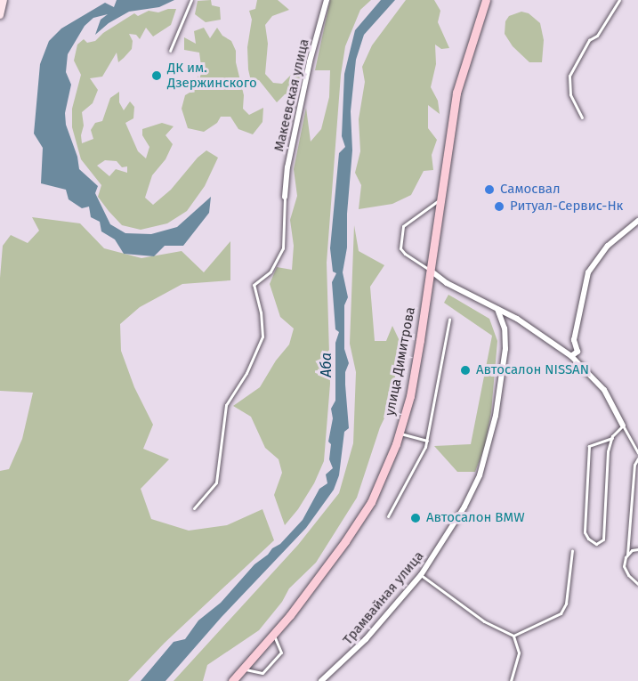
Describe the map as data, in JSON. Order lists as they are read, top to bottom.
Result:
{
  "streets": {
    "main road": ["улица Димитрова"],
    "street": ["Макеевская улица", "Трамвайная улица"]
  },
  "water": ["Аба"],
  "places": [
    "ДК им. Дзержинского",
    "Самосвал",
    "Ритуал-Сервис-Нк",
    "Автосалон NISSAN",
    "Автосалон BMW"
  ]
}
